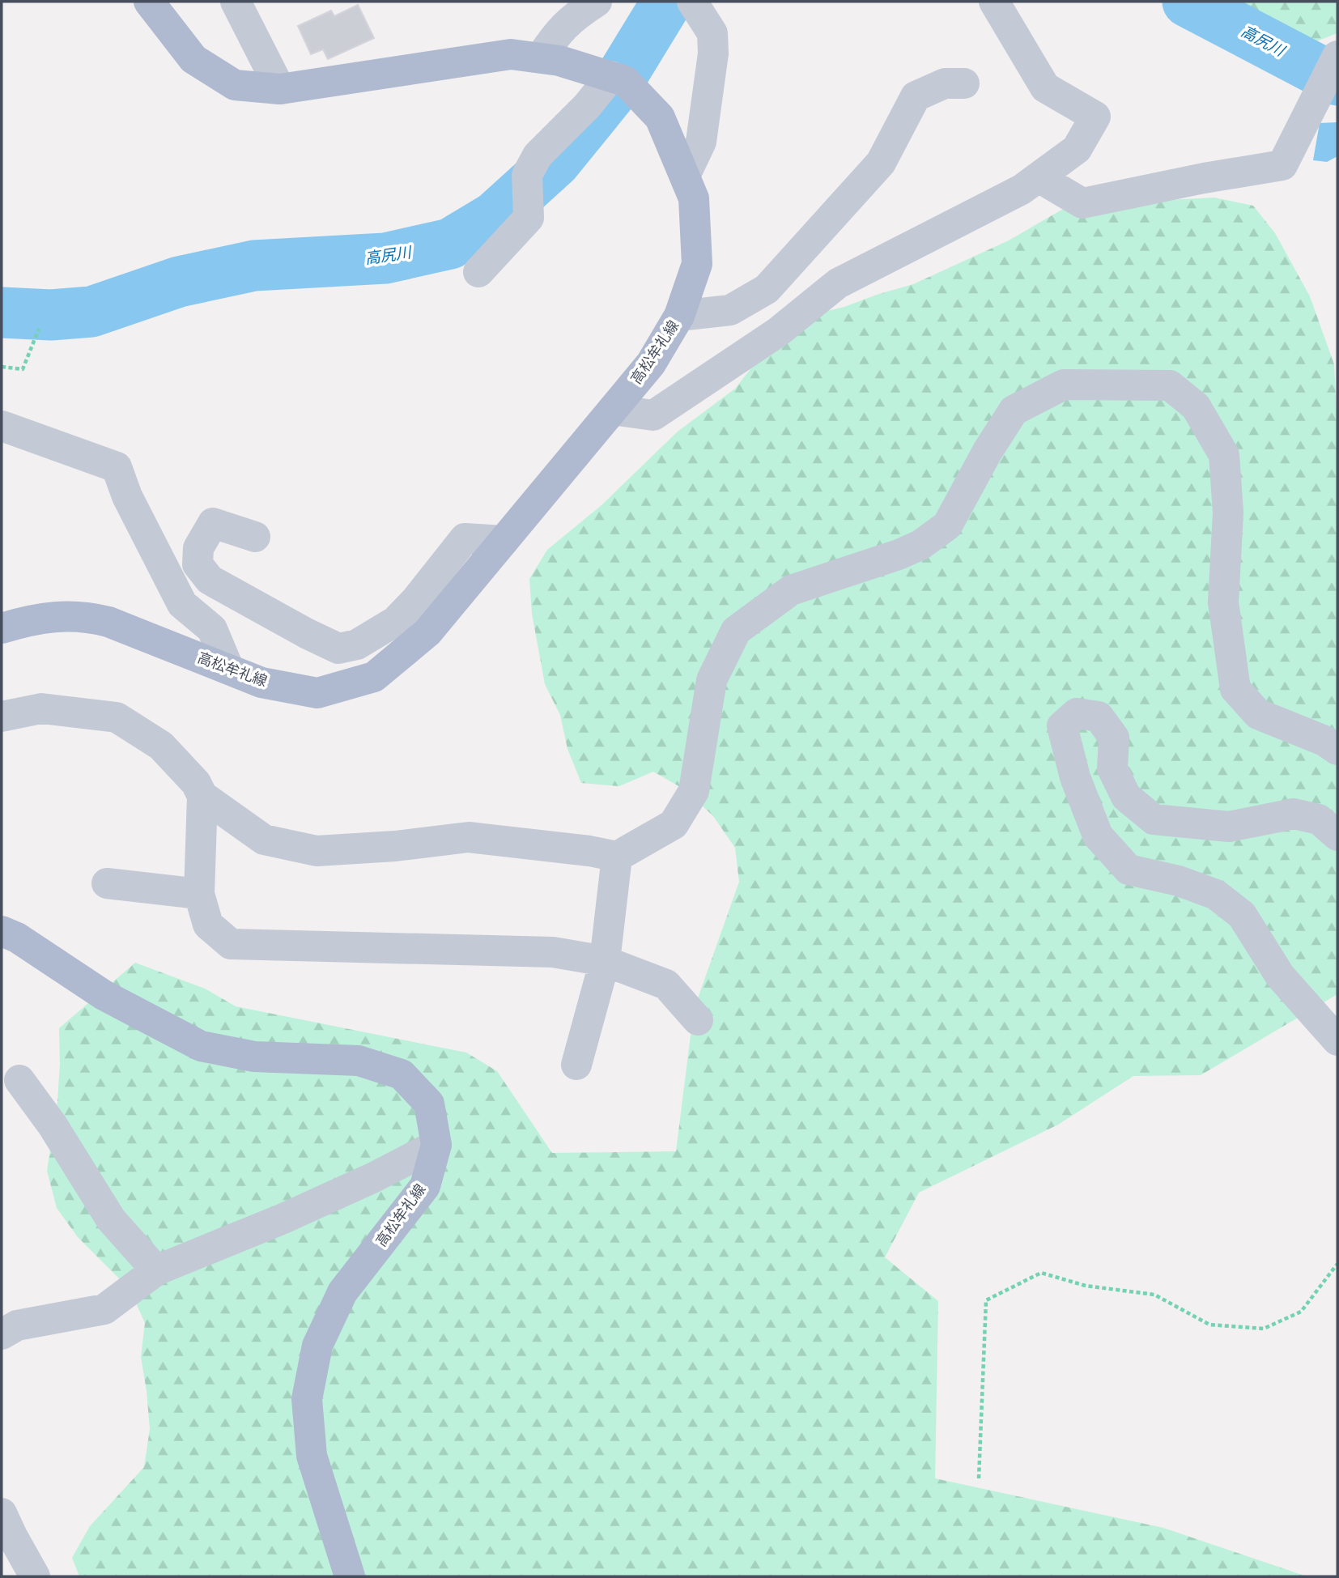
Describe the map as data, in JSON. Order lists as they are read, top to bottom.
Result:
{
  "streets": {
    "main road": ["高松牟礼線"]
  },
  "water": ["高尻川"]
}
